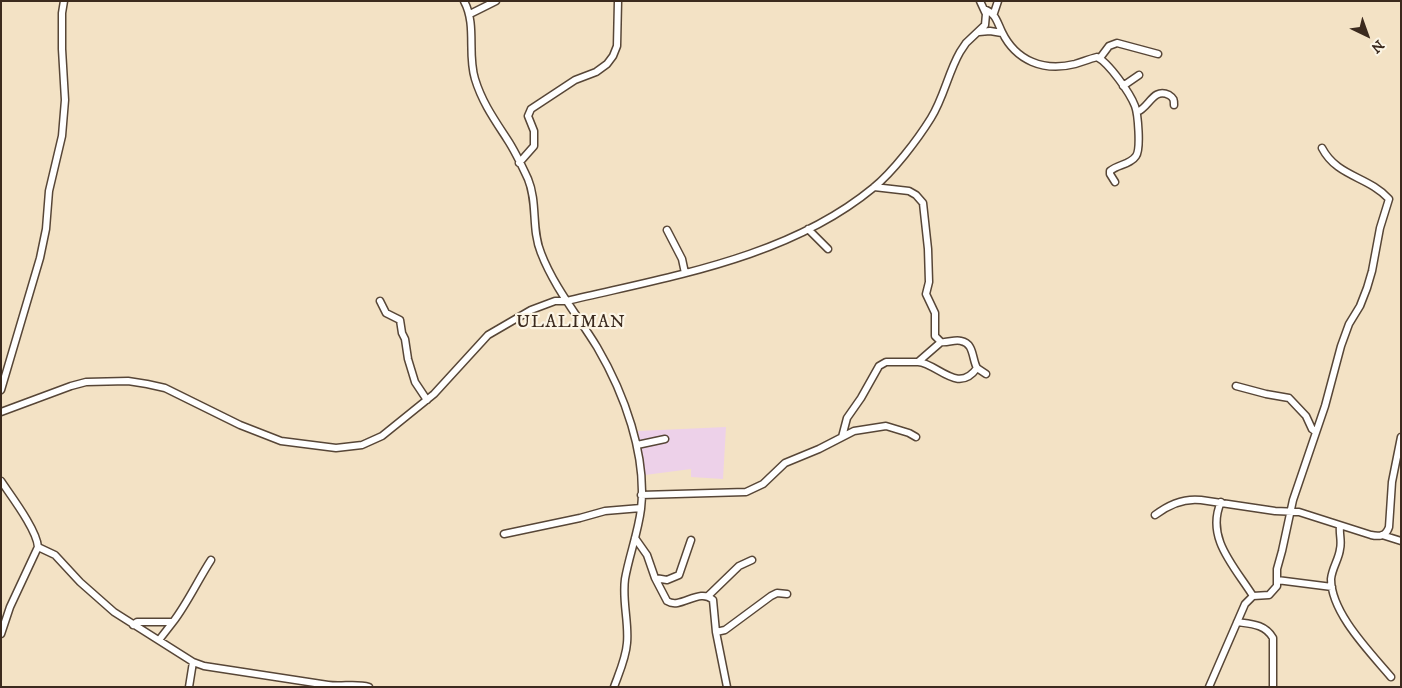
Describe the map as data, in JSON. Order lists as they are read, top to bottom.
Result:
{
  "districts": ["ULALIMAN"],
  "north": "bottom right"
}
